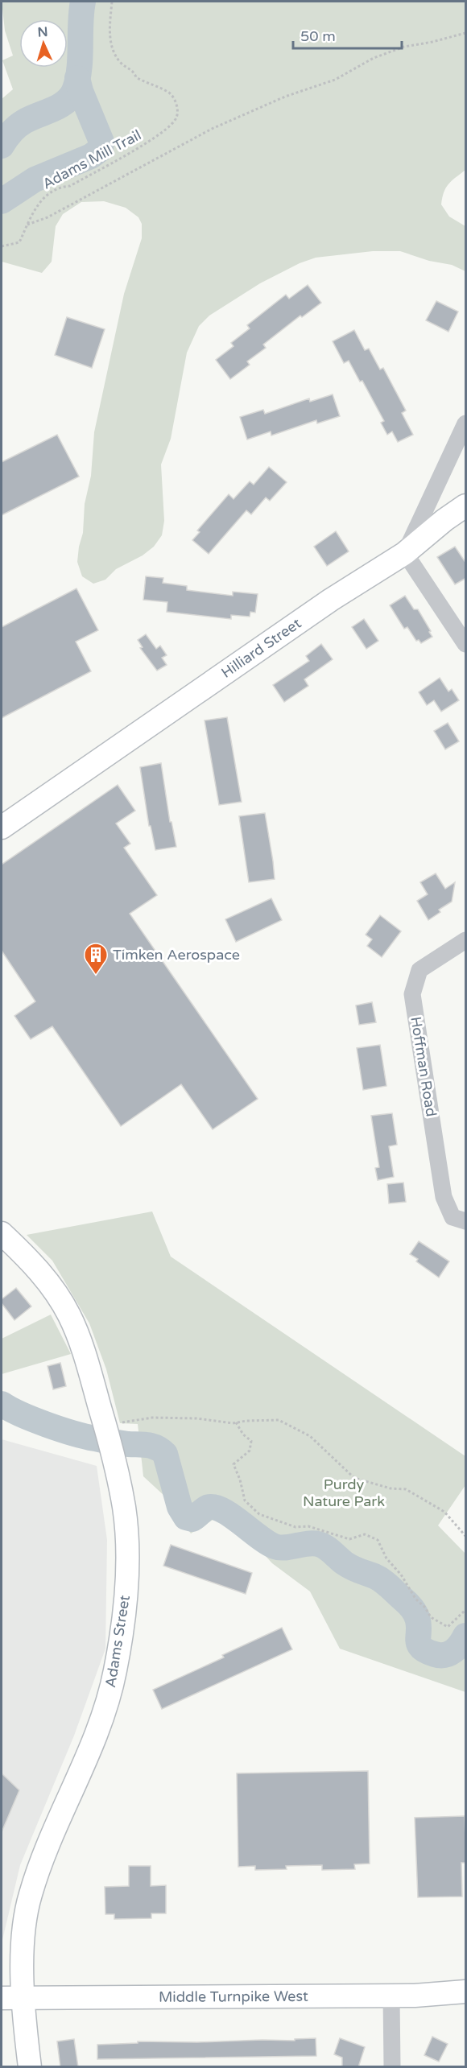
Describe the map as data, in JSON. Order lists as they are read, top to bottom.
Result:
{
  "streets": {
    "main road": ["Hilliard Street", "Adams Street", "Middle Turnpike West"],
    "street": ["Hoffman Road"],
    "path": ["Adams Mill Trail"]
  },
  "crossings": [
    ["Adams Street", "Middle Turnpike West"]
  ],
  "parks": ["Purdy Nature Park"],
  "places": {
    "building": ["Timken Aerospace"]
  },
  "scale_bar": "50 m",
  "north": "top"
}
